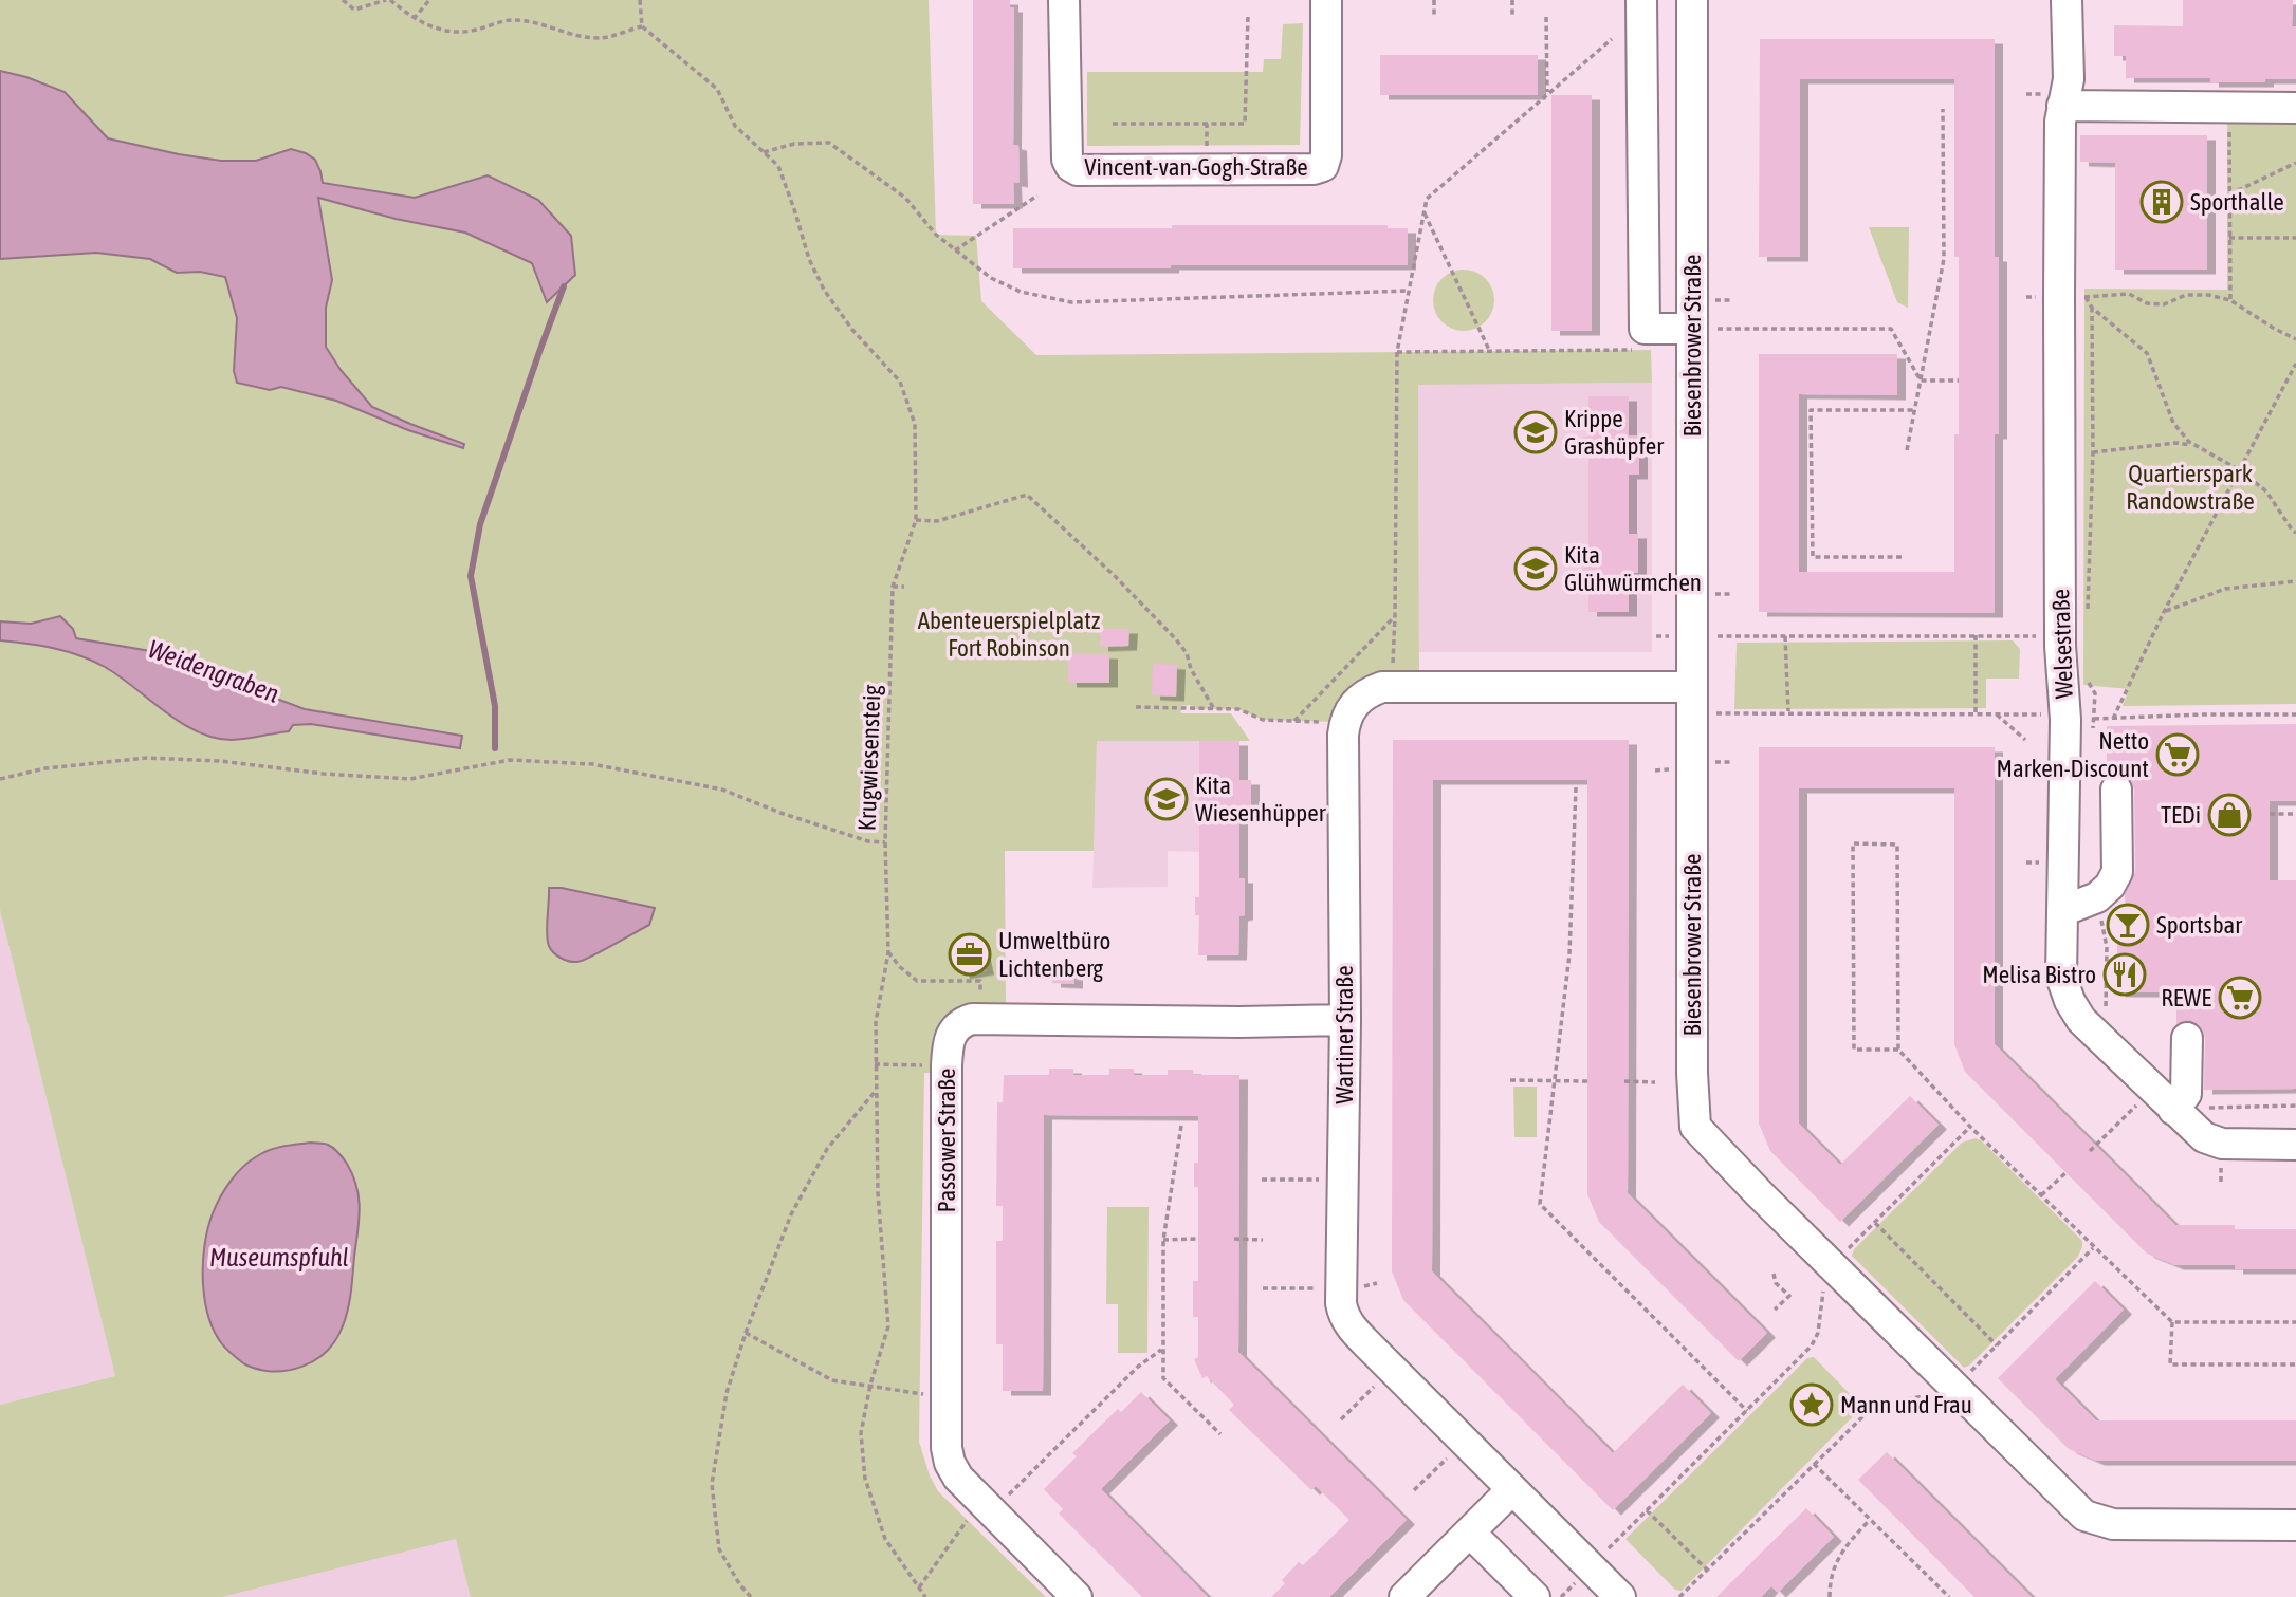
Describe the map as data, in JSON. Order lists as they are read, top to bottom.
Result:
{
  "streets": {
    "street": [
      "Vincent-van-Gogh-Straße",
      "Biesenbrower Straße",
      "Welsestraße",
      "Wartiner Straße",
      "Passower Straße"
    ],
    "path": ["Krugwiesensteig"]
  },
  "crossings": [
    ["Biesenbrower Straße", "Wartiner Straße"],
    ["Wartiner Straße", "Passower Straße"]
  ],
  "water": ["Weidengraben", "Museumspfuhl"],
  "parks": ["Quartierspark Randowstraße", "Abenteuerspielplatz Fort Robinson"],
  "places": {
    "building": ["Sporthalle"],
    "school or university": ["Krippe Grashüpfer", "Kita Glühwürmchen", "Kita Wiesenhüpper"],
    "supermarket": ["Netto Marken-Discount", "REWE"],
    "shop": ["TEDi"],
    "bar": ["Sportsbar"],
    "office": ["Umweltbüro Lichtenberg"],
    "restaurant": ["Melisa Bistro"],
    "place": ["Mann und Frau"]
  }
}
